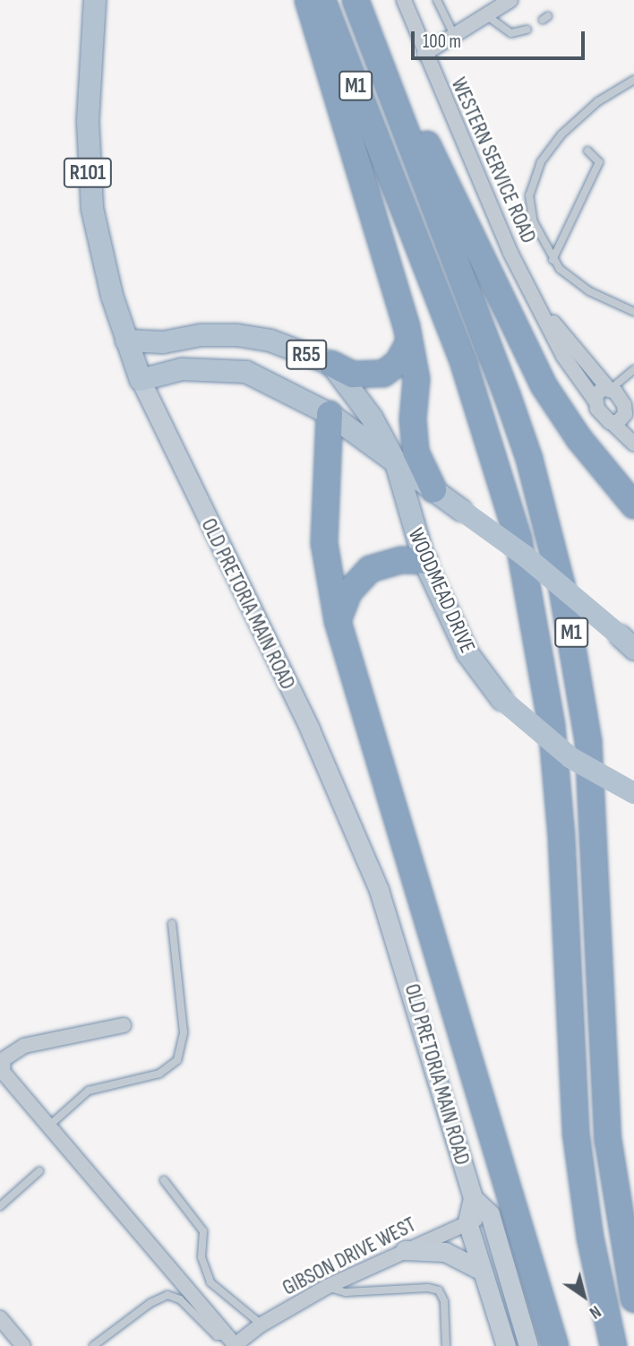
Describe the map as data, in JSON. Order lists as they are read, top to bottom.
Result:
{
  "streets": {
    "highway": ["M1"],
    "main road": [
      "R101",
      "R55",
      "WOODMEAD DRIVE",
      "OLD PRETORIA MAIN ROAD"
    ],
    "street": ["WESTERN SERVICE ROAD", "GIBSON DRIVE WEST"]
  },
  "crossings": [
    ["R55", "WOODMEAD DRIVE"],
    ["R55", "OLD PRETORIA MAIN ROAD"],
    ["WOODMEAD DRIVE", "OLD PRETORIA MAIN ROAD"],
    ["OLD PRETORIA MAIN ROAD", "GIBSON DRIVE WEST"]
  ],
  "scale_bar": "100 m",
  "north": "bottom right"
}
